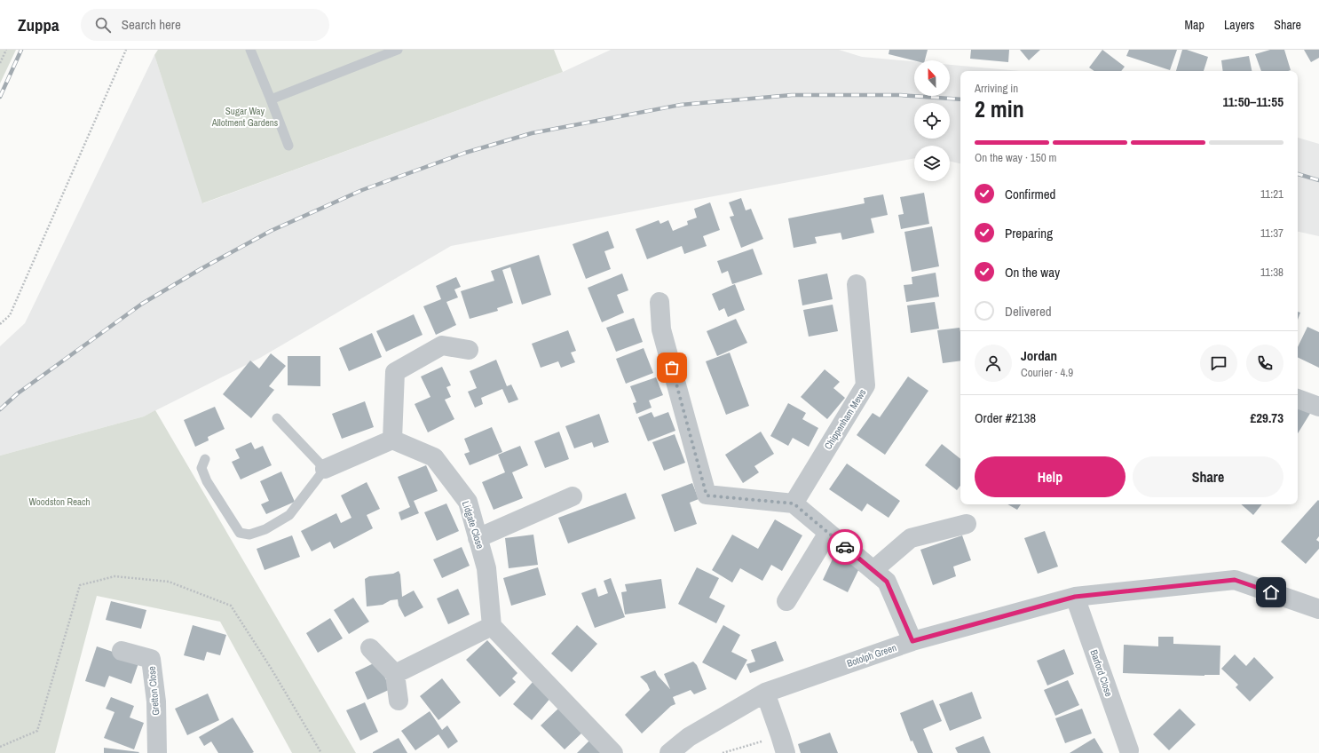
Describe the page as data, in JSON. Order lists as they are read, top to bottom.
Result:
{
  "streets": {
    "street": [
      "Chippenham Mews",
      "Lidgate Close",
      "Botolph Green",
      "Barford Close",
      "Gretton Close"
    ]
  },
  "crossings": [
    ["Botolph Green", "Barford Close"]
  ],
  "parks": ["Sugar Way Allotment Gardens", "Woodston Reach"],
  "north": "top",
  "page": {
    "header": "Zuppa",
    "search": "Search here",
    "nav": ["Map", "Layers", "Share"],
    "heading": ["2 min", "Arriving in", "11:50–11:55"],
    "panel": [
      "Jordan",
      "Courier · 4.9",
      "Order #2138",
      "£29.73"
    ],
    "bar": "On the way · 150 m",
    "list": [
      ["Confirmed", "11:21"],
      ["Preparing", "11:37"],
      ["On the way", "11:38"],
      "Delivered"
    ],
    "buttons": ["Help", "Share"]
  }
}
